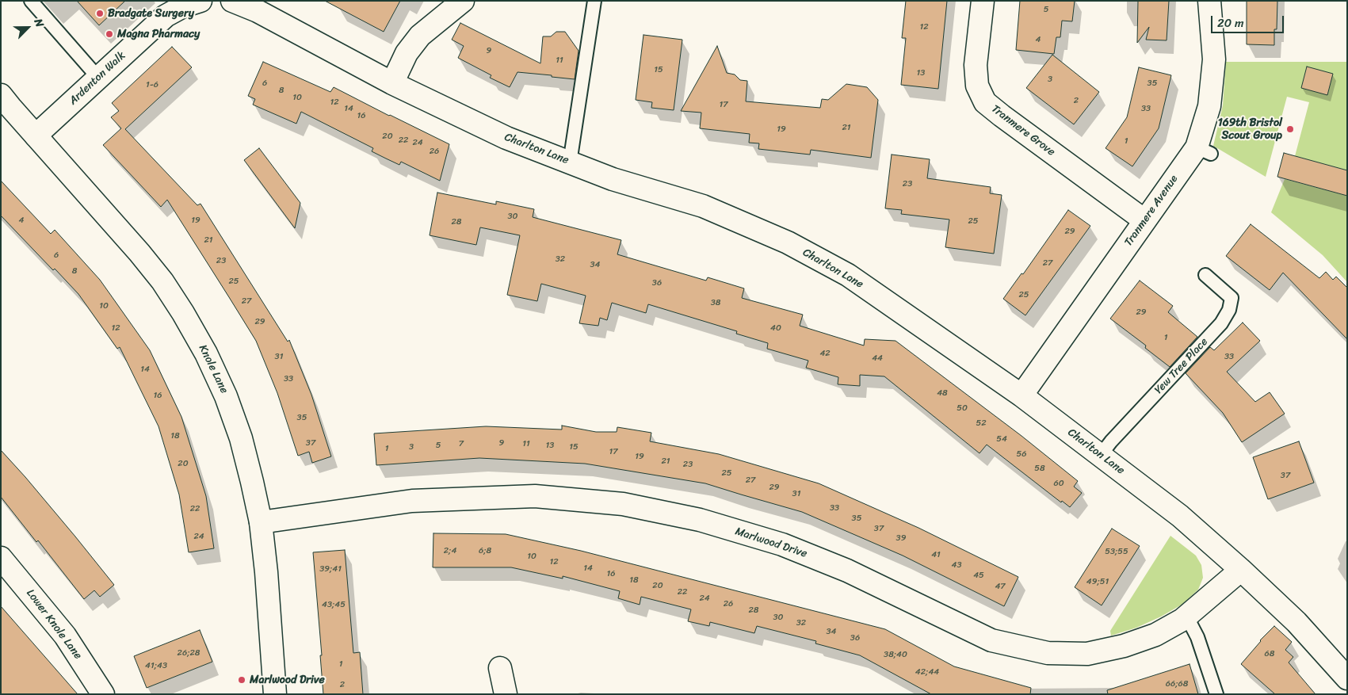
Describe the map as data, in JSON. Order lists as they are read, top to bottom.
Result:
{
  "streets": {
    "street": [
      "Ardenton Walk",
      "Tranmere Grove",
      "Charlton Lane",
      "Tranmere Avenue",
      "Knole Lane",
      "Marlwood Drive",
      "Lower Knole Lane"
    ],
    "lane": ["Yew Tree Place"]
  },
  "crossings": [
    ["Ardenton Walk", "Knole Lane"],
    ["Tranmere Grove", "Tranmere Avenue"],
    ["Charlton Lane", "Tranmere Avenue"],
    ["Charlton Lane", "Yew Tree Place"],
    ["Charlton Lane", "Marlwood Drive"],
    ["Knole Lane", "Marlwood Drive"]
  ],
  "places": [
    "Bradgate Surgery",
    "Magna Pharmacy",
    "169th Bristol Scout Group",
    "Marlwood Drive"
  ],
  "house_numbers": [
    "5",
    "12",
    "4",
    "9",
    "11",
    "15",
    "13",
    "3",
    "6",
    "35",
    "1-6",
    "8",
    "10",
    "2",
    "12",
    "17",
    "14",
    "33",
    "16",
    "21",
    "19",
    "20",
    "22",
    "1",
    "24",
    "26",
    "23",
    "30",
    "4",
    "19",
    "25",
    "28",
    "29",
    "21",
    "6",
    "32",
    "23",
    "27",
    "34",
    "8",
    "25",
    "36",
    "25",
    "27",
    "38",
    "10",
    "29",
    "29",
    "12",
    "40",
    "1",
    "42",
    "31",
    "33",
    "44",
    "14",
    "33",
    "48",
    "16",
    "50",
    "35",
    "52",
    "18",
    "54",
    "37",
    "9",
    "7",
    "11",
    "5",
    "13",
    "3",
    "15",
    "1",
    "17",
    "56",
    "19",
    "21",
    "20",
    "23",
    "58",
    "25",
    "37",
    "27",
    "60",
    "29",
    "31",
    "33",
    "22",
    "35",
    "37",
    "24",
    "39",
    "2;4",
    "6;8",
    "53;55",
    "41",
    "10",
    "12",
    "43",
    "14",
    "39;41",
    "16",
    "45",
    "18",
    "49;51",
    "20",
    "47",
    "22",
    "24",
    "26",
    "43;45",
    "28",
    "30",
    "32",
    "34",
    "36",
    "26;28",
    "68",
    "38;40",
    "1",
    "41;43",
    "42;44",
    "66;68",
    "2"
  ],
  "scale_bar": "20 m",
  "north": "top right"
}
